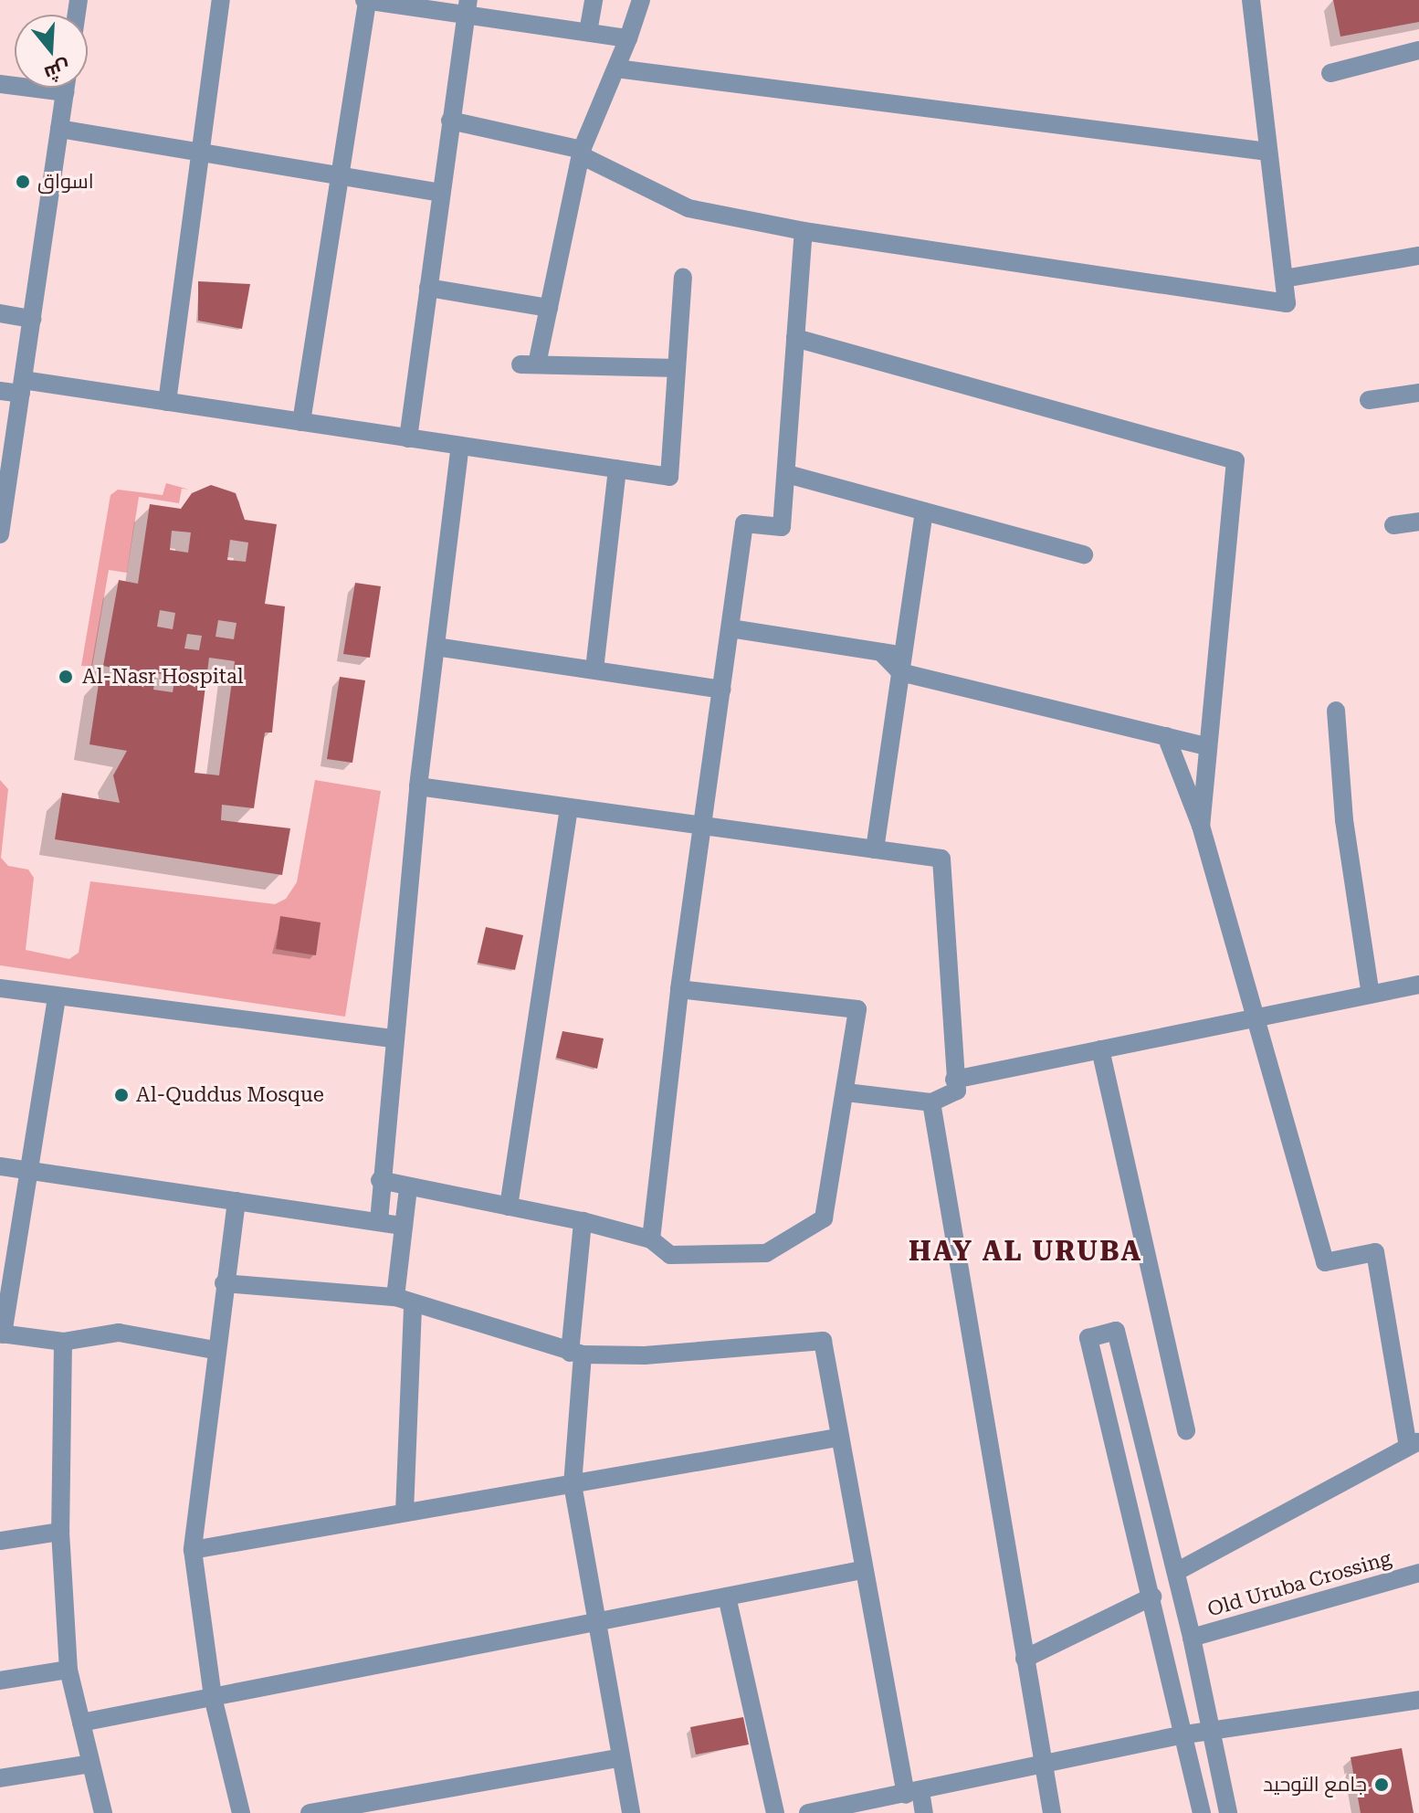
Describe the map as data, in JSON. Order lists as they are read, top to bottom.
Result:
{
  "streets": {
    "street": ["Old Uruba Crossing"]
  },
  "districts": ["HAY AL URUBA"],
  "places": [
    "اسواق",
    "Al-Nasr Hospital",
    "Al-Quddus Mosque",
    "جامع التوحيد"
  ],
  "north": "bottom"
}
